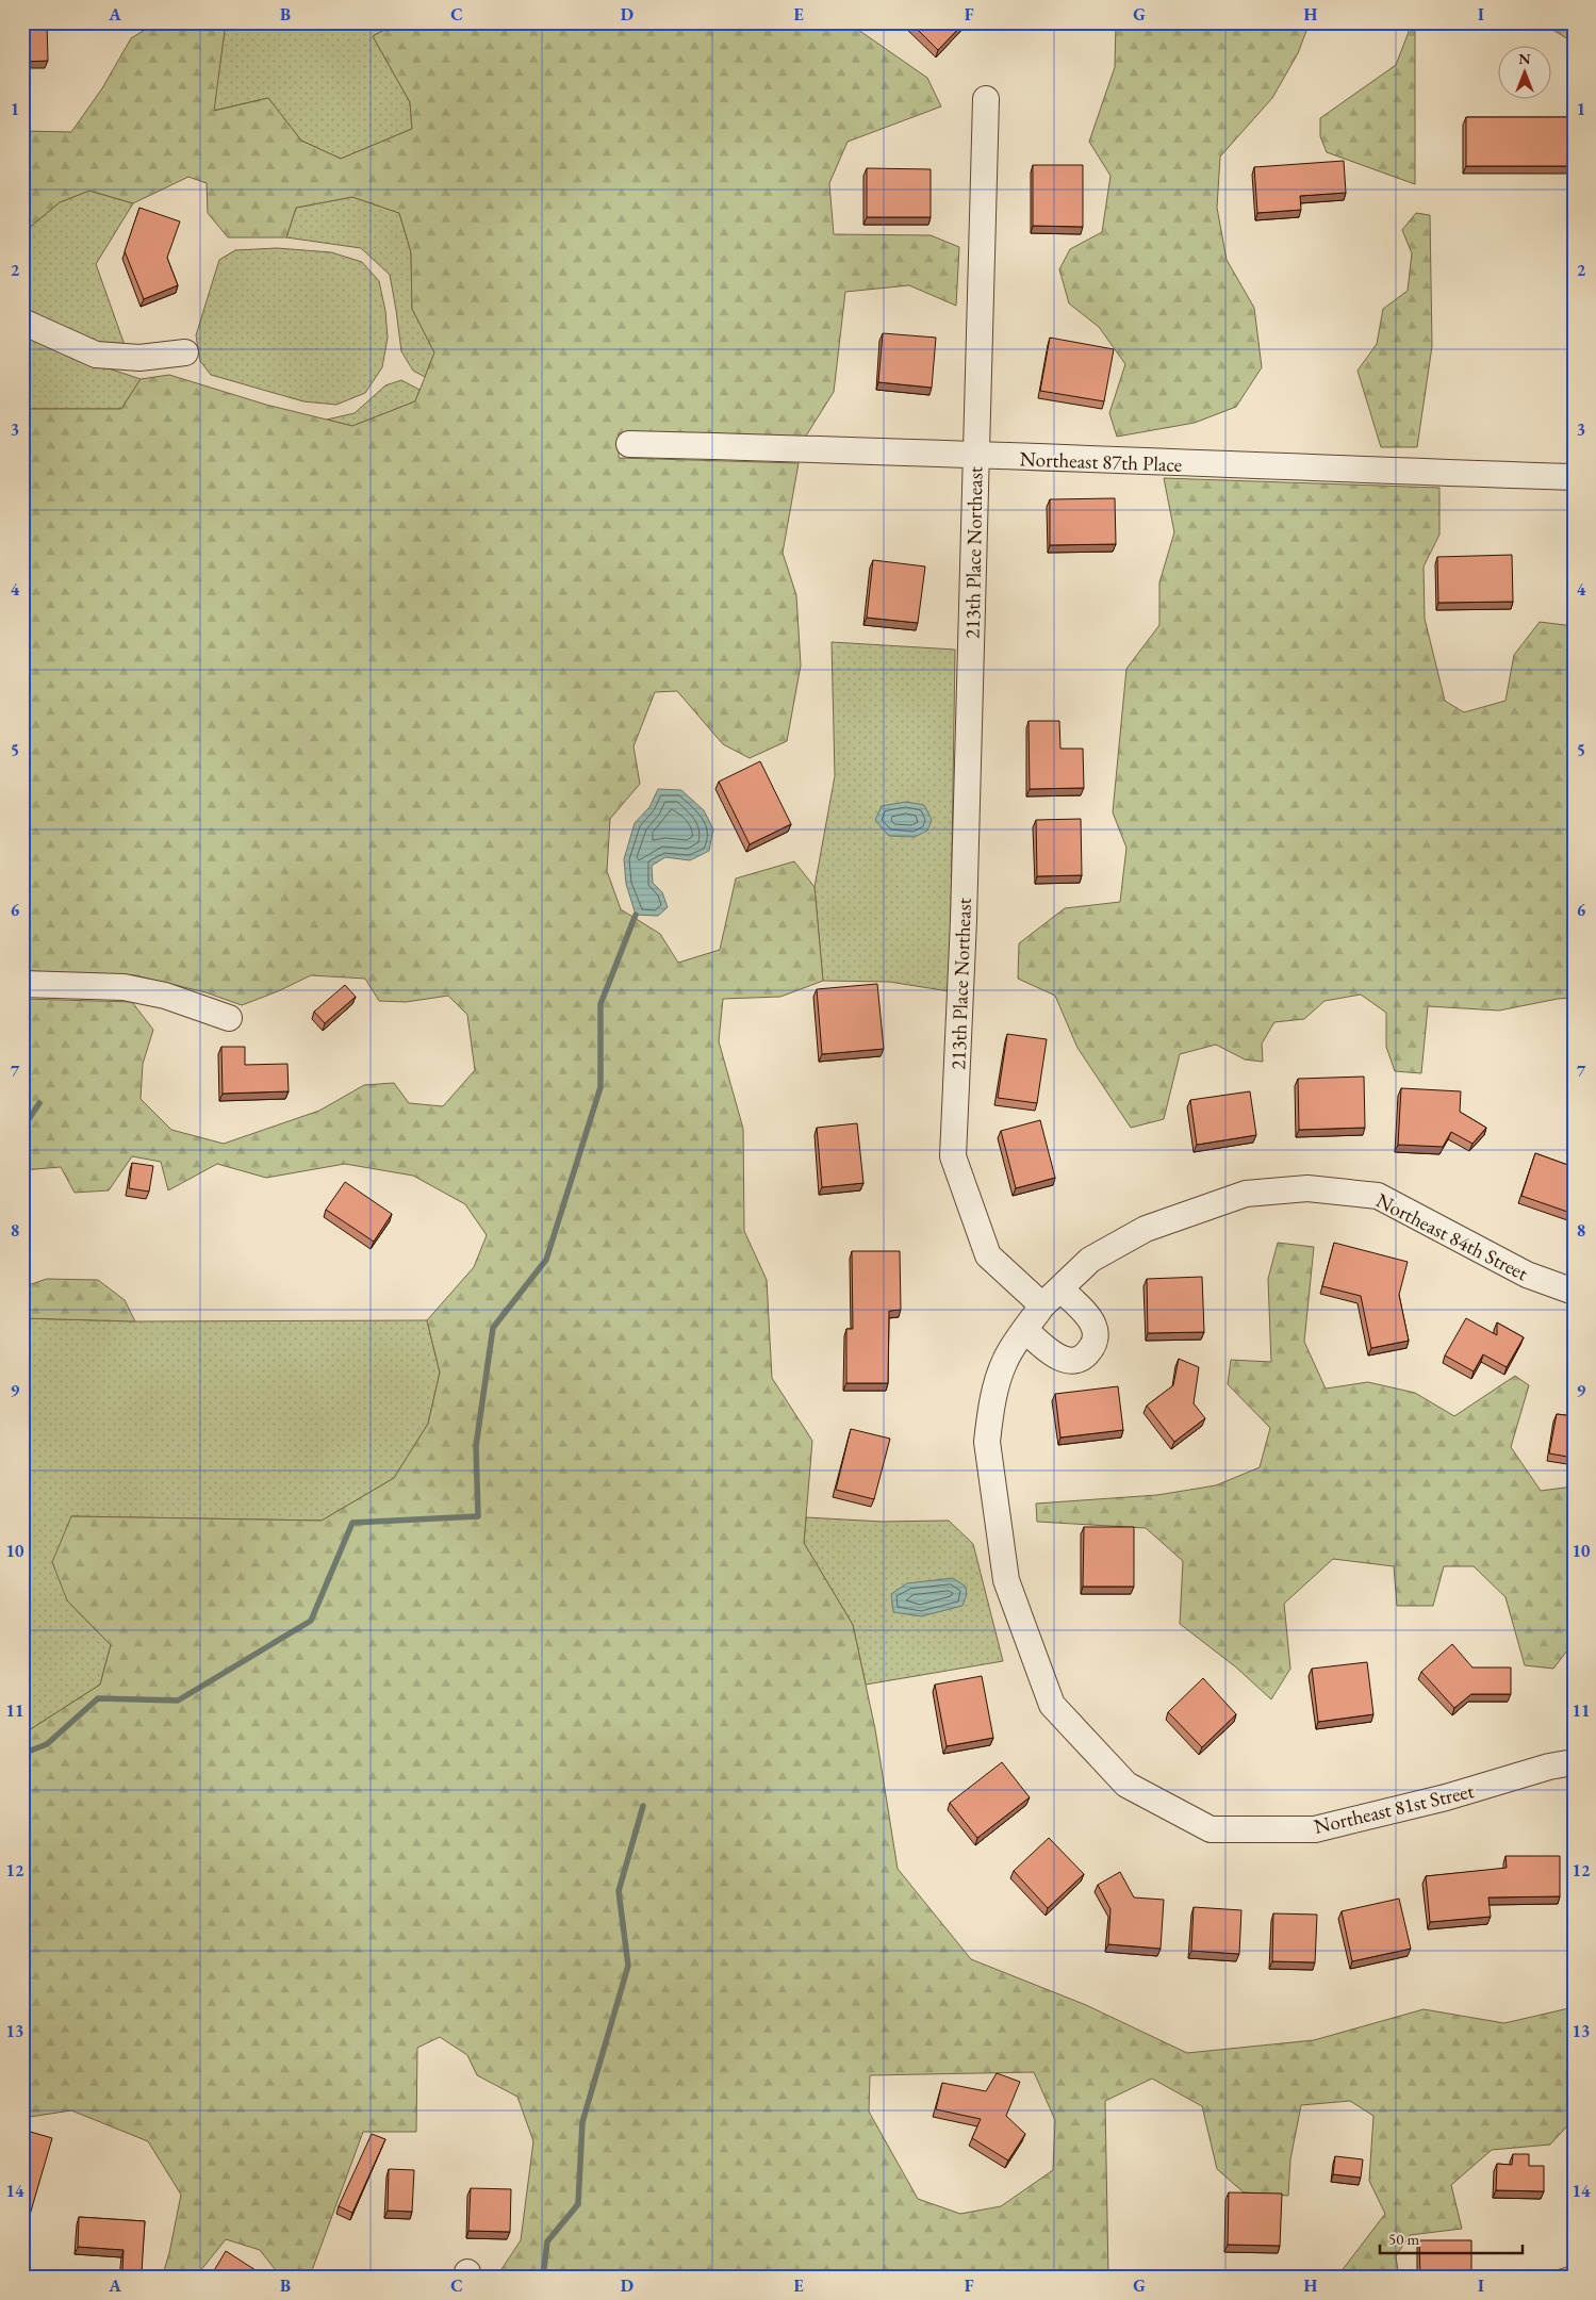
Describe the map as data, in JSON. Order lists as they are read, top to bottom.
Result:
{
  "streets": {
    "street": [
      "Northeast 87th Place",
      "213th Place Northeast",
      "Northeast 84th Street",
      "Northeast 81st Street"
    ]
  },
  "crossings": [
    ["Northeast 87th Place", "213th Place Northeast"],
    ["213th Place Northeast", "Northeast 84th Street"],
    ["213th Place Northeast", "Northeast 81st Street"]
  ],
  "scale_bar": "50 m",
  "north": "top",
  "grid": {
    "columns": [
      "A",
      "B",
      "C",
      "D",
      "E",
      "F",
      "G",
      "H",
      "I"
    ],
    "rows": [
      "1",
      "2",
      "3",
      "4",
      "5",
      "6",
      "7",
      "8",
      "9",
      "10",
      "11",
      "12",
      "13",
      "14"
    ]
  }
}
